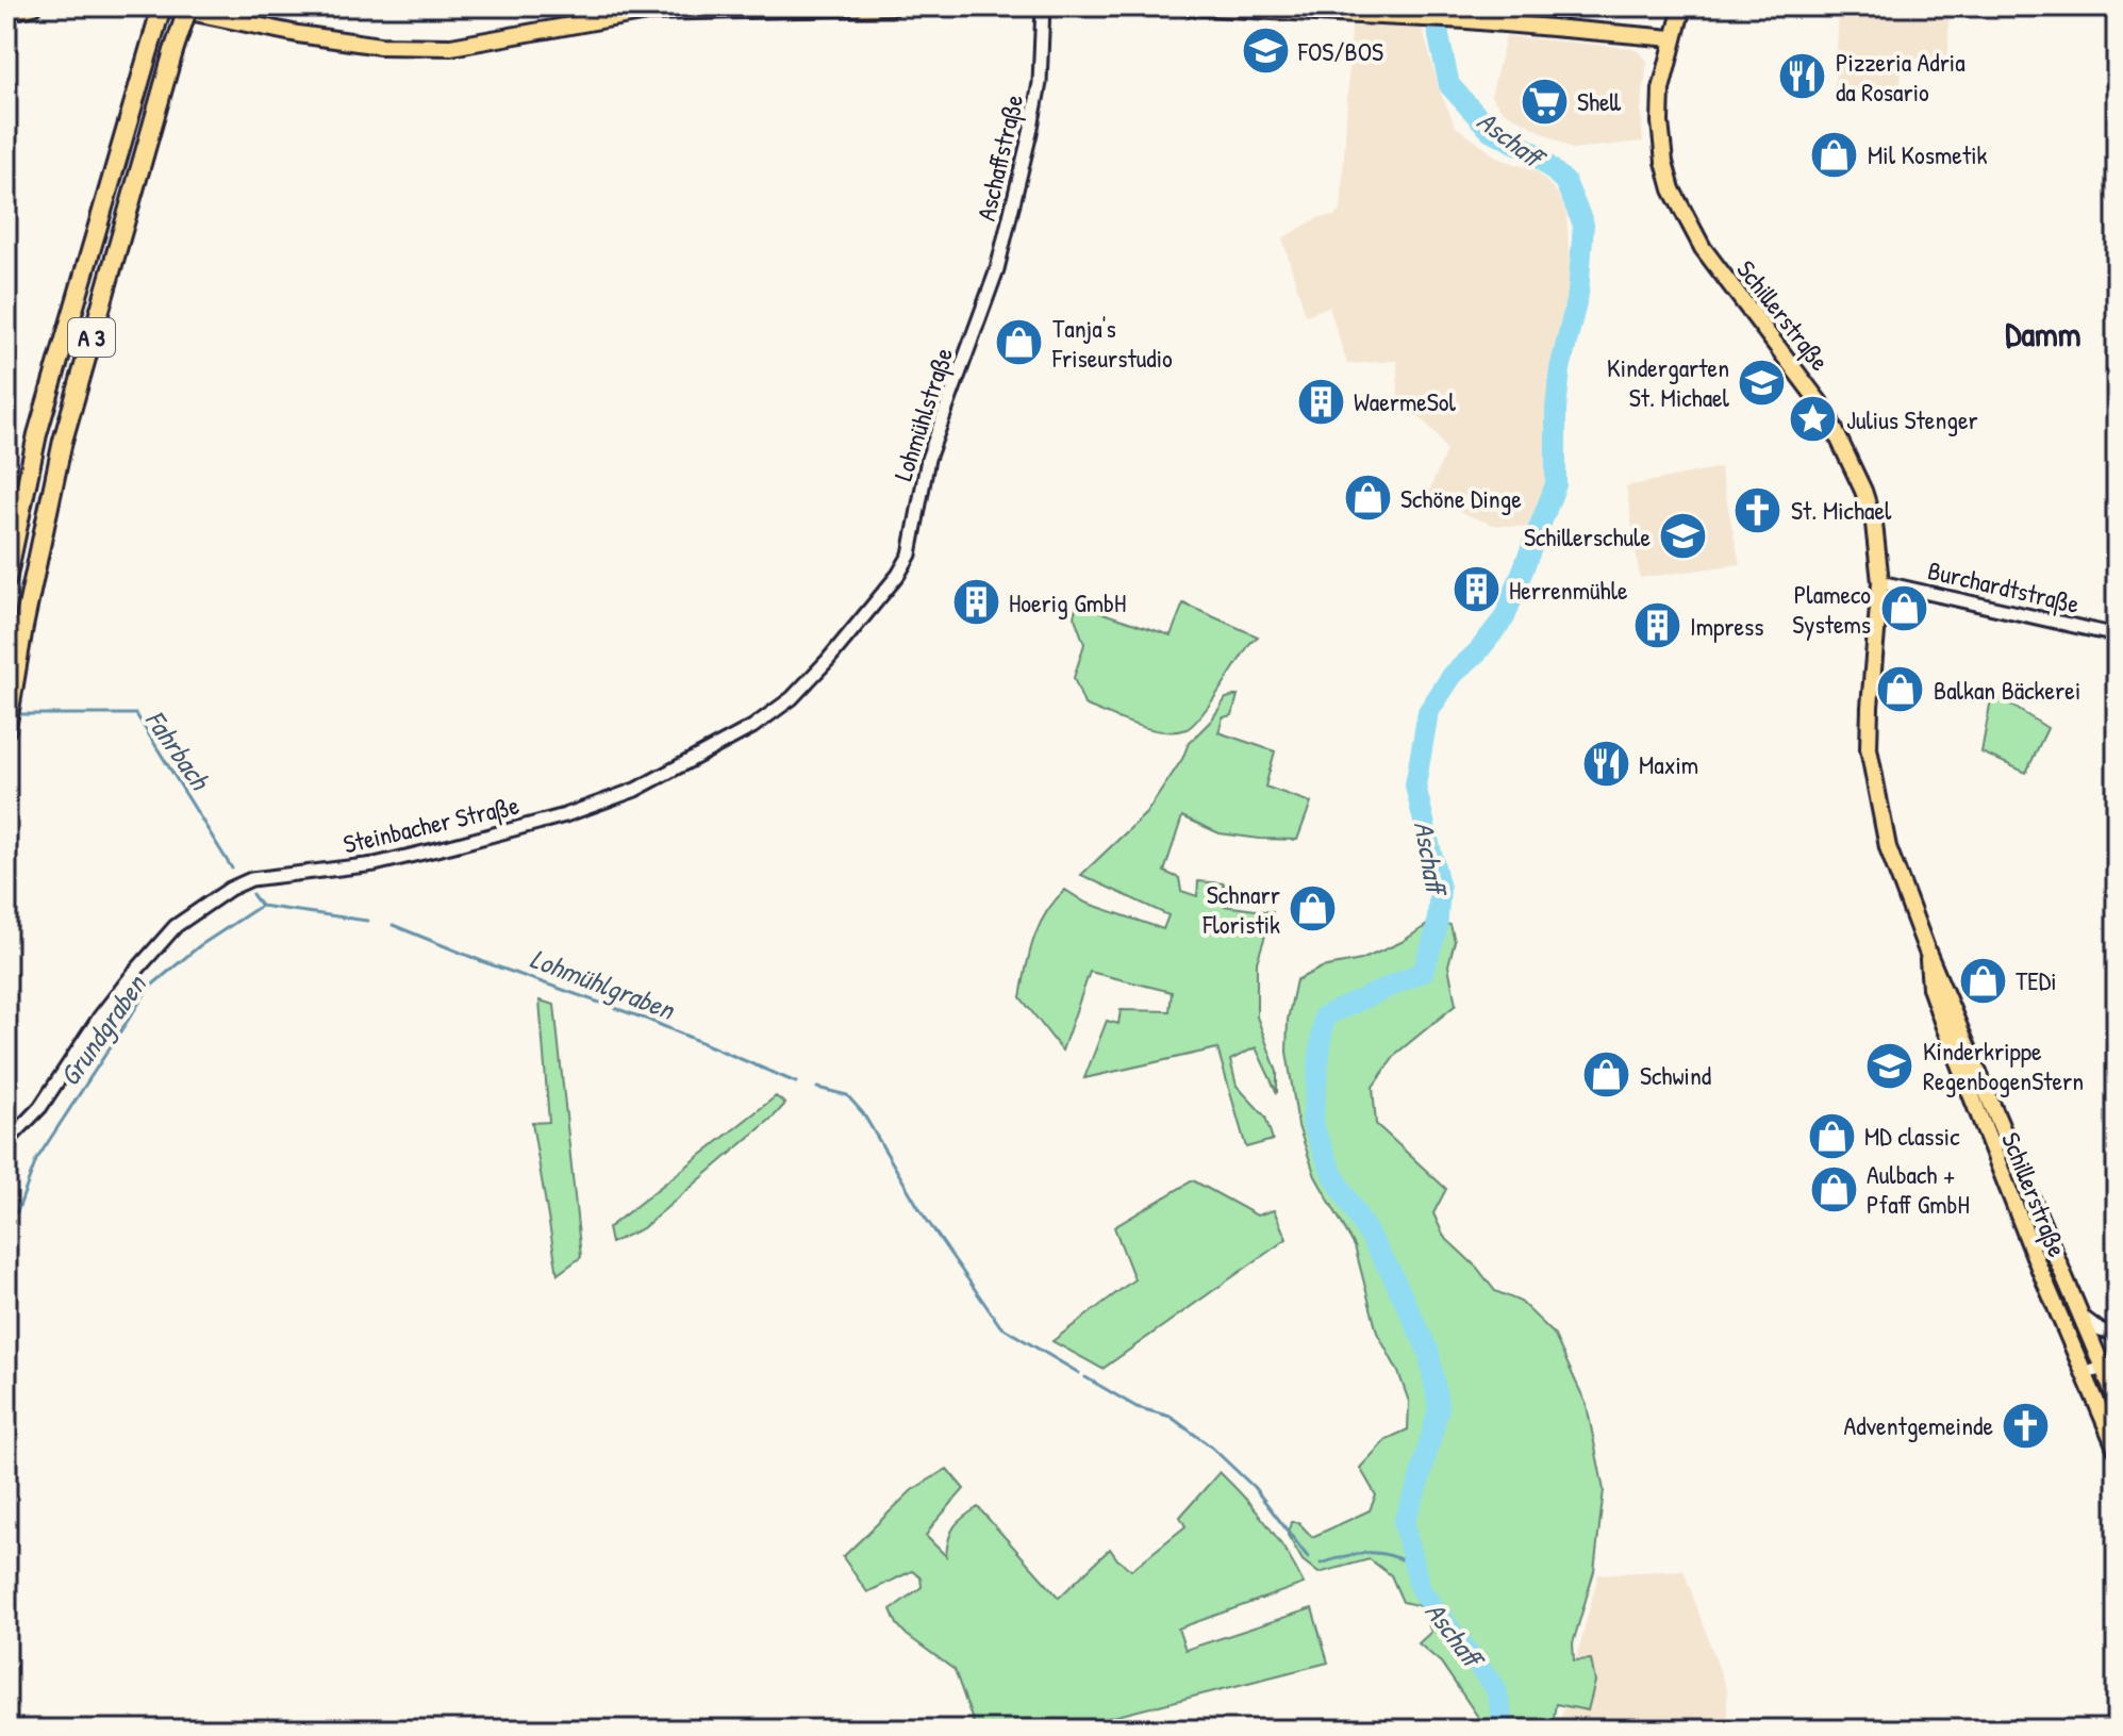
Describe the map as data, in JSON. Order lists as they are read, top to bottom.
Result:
{
  "streets": {
    "highway": ["A 3"],
    "main road": ["Schillerstraße"],
    "street": [
      "Aschaffstraße",
      "Lohmühlstraße",
      "Burchardtstraße",
      "Steinbacher Straße"
    ]
  },
  "crossings": [
    ["Aschaffstraße", "Lohmühlstraße"],
    ["Schillerstraße", "Burchardtstraße"],
    ["Lohmühlstraße", "Steinbacher Straße"]
  ],
  "districts": ["Damm"],
  "water": [
    "Aschaff",
    "Fahrbach",
    "Lohmühlgraben",
    "Grundgraben"
  ],
  "places": {
    "school or university": [
      "FOS/BOS",
      "Kindergarten St. Michael",
      "Schillerschule",
      "Kinderkrippe RegenbogenStern"
    ],
    "restaurant": ["Pizzeria Adria da Rosario", "Maxim"],
    "supermarket": ["Shell"],
    "shop": [
      "Mil Kosmetik",
      "Tanja's Friseurstudio",
      "Schöne Dinge",
      "Plameco Systems",
      "Balkan Bäckerei",
      "Schnarr Floristik",
      "TEDi",
      "Schwind",
      "MD classic",
      "Aulbach + Pfaff GmbH"
    ],
    "building": [
      "WaermeSol",
      "Herrenmühle",
      "Hoerig GmbH",
      "Impress"
    ],
    "place": ["Julius Stenger"],
    "church": ["St. Michael", "Adventgemeinde"]
  }
}
